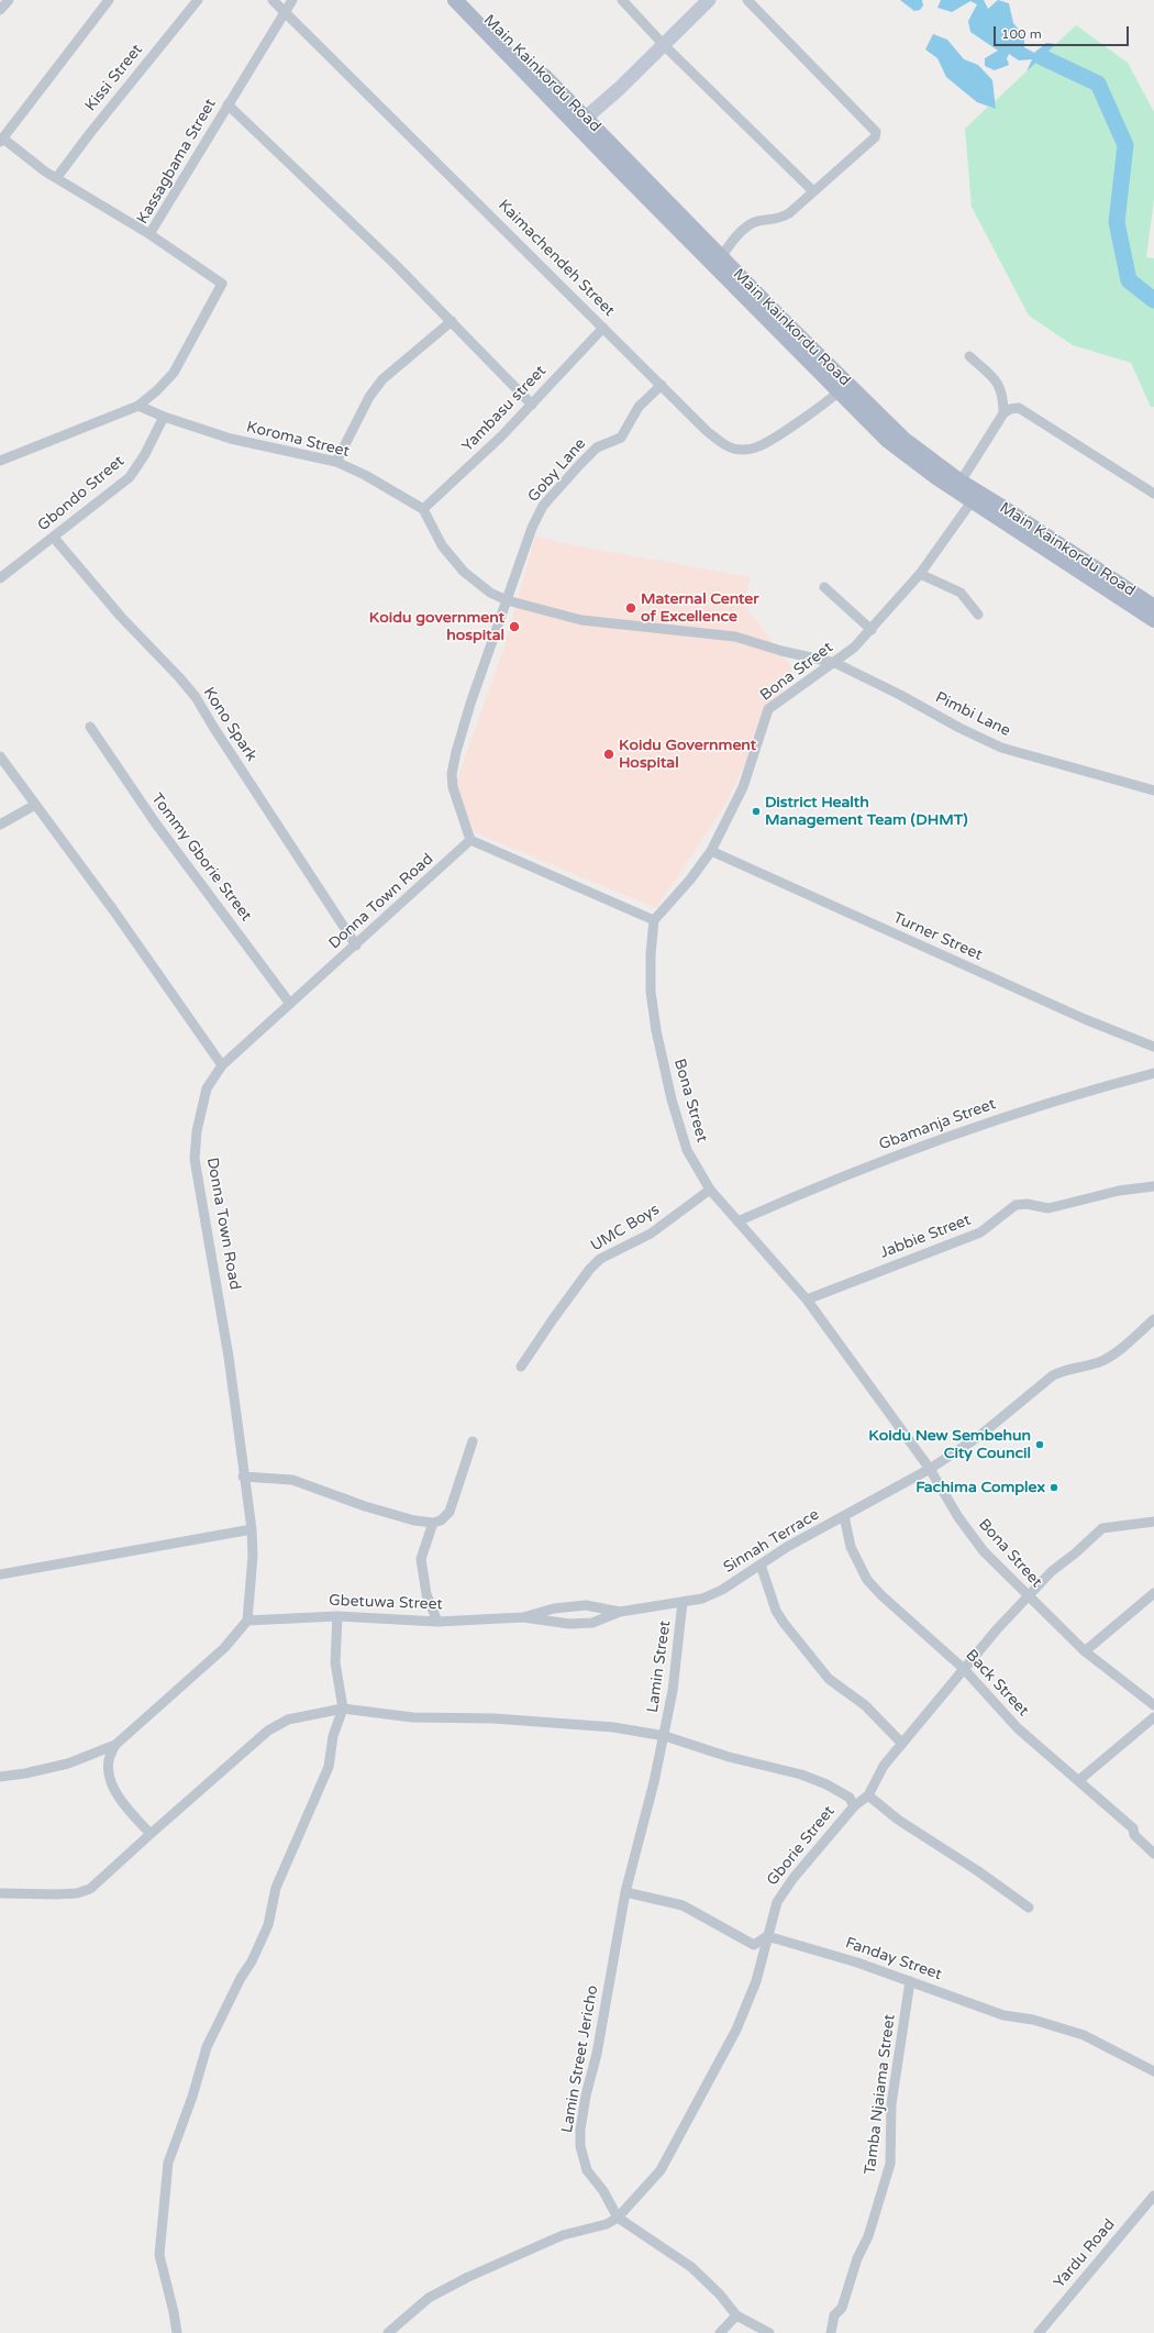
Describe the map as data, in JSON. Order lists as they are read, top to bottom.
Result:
{
  "streets": {
    "main road": ["Main Kainkordu Road"],
    "street": [
      "Kissi Street",
      "Kassagbama Street",
      "Kaimachendeh Street",
      "Yambasu street",
      "Koroma Street",
      "Goby Lane",
      "Gbondo Street",
      "Bona Street",
      "Pimbi Lane",
      "Kono Spark",
      "Tommy Gborie Street",
      "Donna Town Road",
      "Turner Street",
      "Gbamanja Street",
      "UMC Boys",
      "Jabbie Street",
      "Sinnah Terrace",
      "Gbetuwa Street",
      "Lamin Street",
      "Back Street",
      "Gborie Street",
      "Fanday Street",
      "Lamin Street Jericho",
      "Tamba Njaiama Street",
      "Yardu Road"
    ]
  },
  "crossings": [
    ["Main Kainkordu Road", "Kaimachendeh Street"],
    ["Main Kainkordu Road", "Bona Street"],
    ["Kassagbama Street", "Kaimachendeh Street"],
    ["Kassagbama Street", "Koroma Street"],
    ["Kaimachendeh Street", "Yambasu street"],
    ["Kaimachendeh Street", "Goby Lane"],
    ["Yambasu street", "Koroma Street"],
    ["Koroma Street", "Gbondo Street"],
    ["Goby Lane", "Pimbi Lane"],
    ["Goby Lane", "Donna Town Road"],
    ["Gbondo Street", "Kono Spark"],
    ["Bona Street", "Pimbi Lane"],
    ["Bona Street", "Turner Street"],
    ["Bona Street", "Gbamanja Street"],
    ["Bona Street", "UMC Boys"],
    ["Bona Street", "Jabbie Street"],
    ["Bona Street", "Sinnah Terrace"],
    ["Bona Street", "Gborie Street"],
    ["Kono Spark", "Donna Town Road"],
    ["Tommy Gborie Street", "Donna Town Road"],
    ["Donna Town Road", "Gbetuwa Street"],
    ["Sinnah Terrace", "Gbetuwa Street"],
    ["Sinnah Terrace", "Lamin Street"],
    ["Sinnah Terrace", "Back Street"],
    ["Lamin Street", "Lamin Street Jericho"],
    ["Back Street", "Gborie Street"],
    ["Gborie Street", "Fanday Street"],
    ["Gborie Street", "Lamin Street Jericho"],
    ["Fanday Street", "Tamba Njaiama Street"]
  ],
  "places": [
    "Maternal Center of Excellence",
    "Koidu government hospital",
    "Koidu Government Hospital",
    "District Health Management Team (DHMT)",
    "Koidu New Sembehun City Council",
    "Fachima Complex"
  ],
  "scale_bar": "100 m"
}
